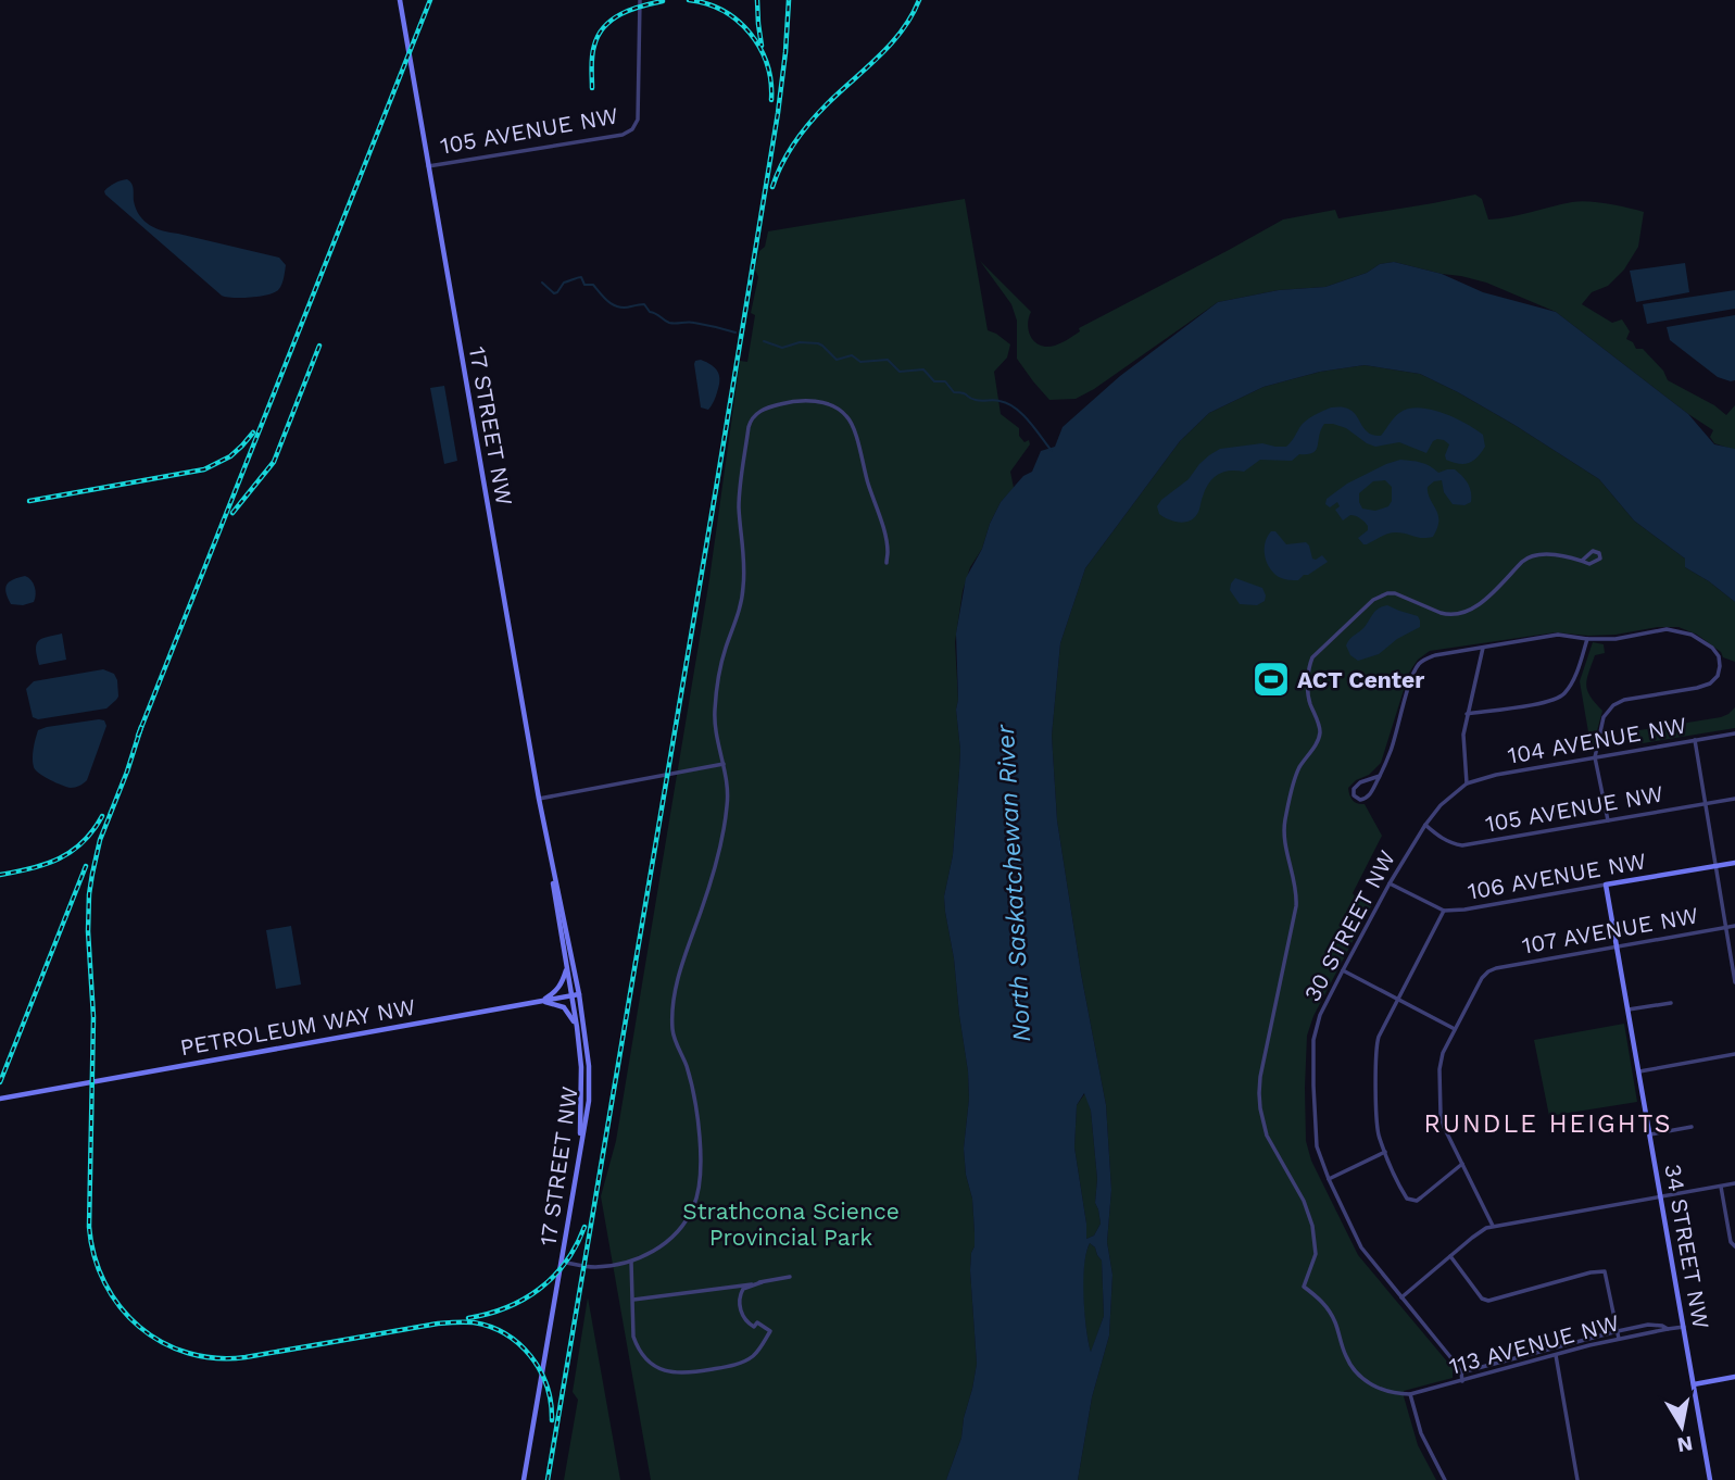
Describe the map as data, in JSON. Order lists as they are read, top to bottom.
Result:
{
  "streets": {
    "main road": [
      "17 STREET NW",
      "106 AVENUE NW",
      "PETROLEUM WAY NW",
      "34 STREET NW"
    ],
    "street": [
      "105 AVENUE NW",
      "104 AVENUE NW",
      "30 STREET NW",
      "107 AVENUE NW",
      "113 AVENUE NW"
    ]
  },
  "crossings": [
    ["105 AVENUE NW", "17 STREET NW"],
    ["105 AVENUE NW", "30 STREET NW"],
    ["17 STREET NW", "PETROLEUM WAY NW"],
    ["104 AVENUE NW", "30 STREET NW"],
    ["106 AVENUE NW", "30 STREET NW"],
    ["106 AVENUE NW", "34 STREET NW"],
    ["30 STREET NW", "113 AVENUE NW"],
    ["107 AVENUE NW", "34 STREET NW"],
    ["34 STREET NW", "113 AVENUE NW"]
  ],
  "districts": ["RUNDLE HEIGHTS"],
  "water": ["North Saskatchewan River"],
  "parks": ["Strathcona Science Provincial Park"],
  "places": {
    "sports": ["ACT Center"]
  },
  "north": "bottom"
}
